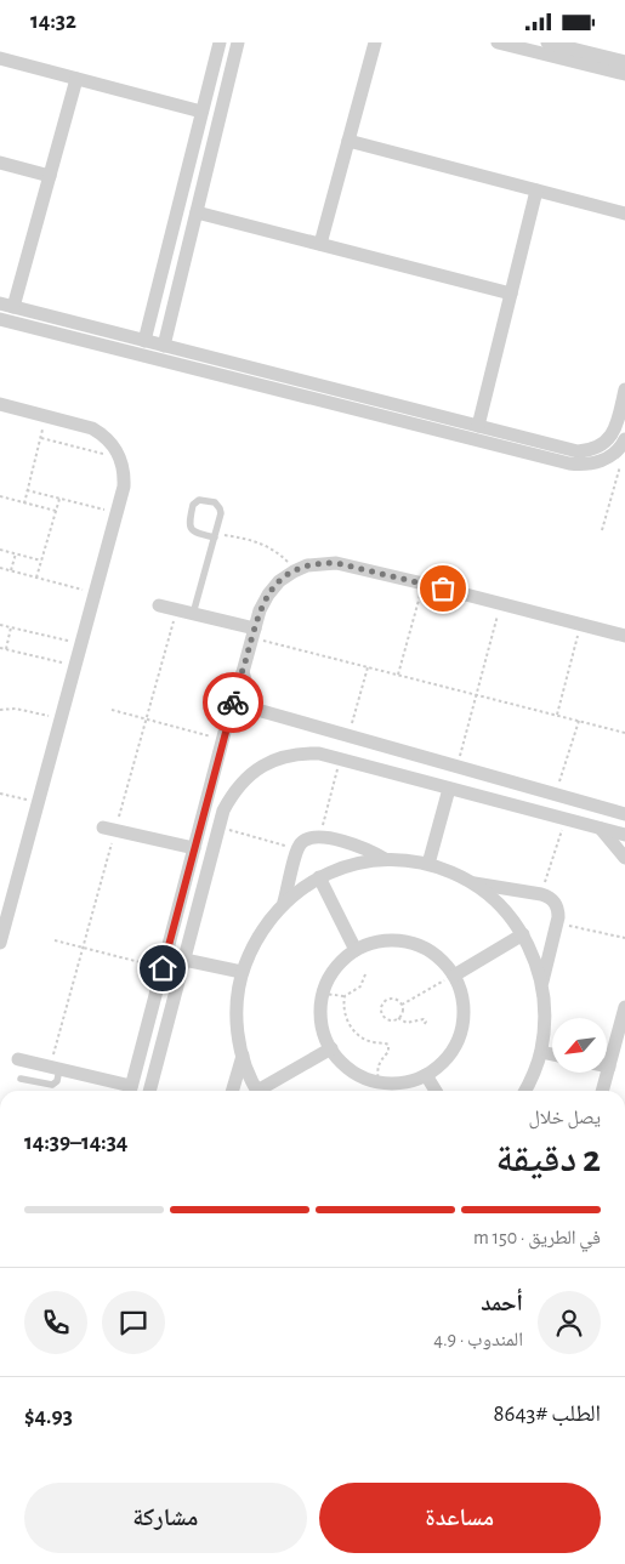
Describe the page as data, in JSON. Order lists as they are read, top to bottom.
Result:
{
  "north": "bottom left",
  "page": {
    "status": "14:32",
    "heading": ["2 دقيقة", "يصل خلال", "14:34–14:39"],
    "panel": [
      "أحمد",
      "المندوب · 4.9",
      "الطلب #8643",
      "$4.93"
    ],
    "bar": "في الطريق · 150 m",
    "buttons": ["مساعدة", "مشاركة"]
  }
}
